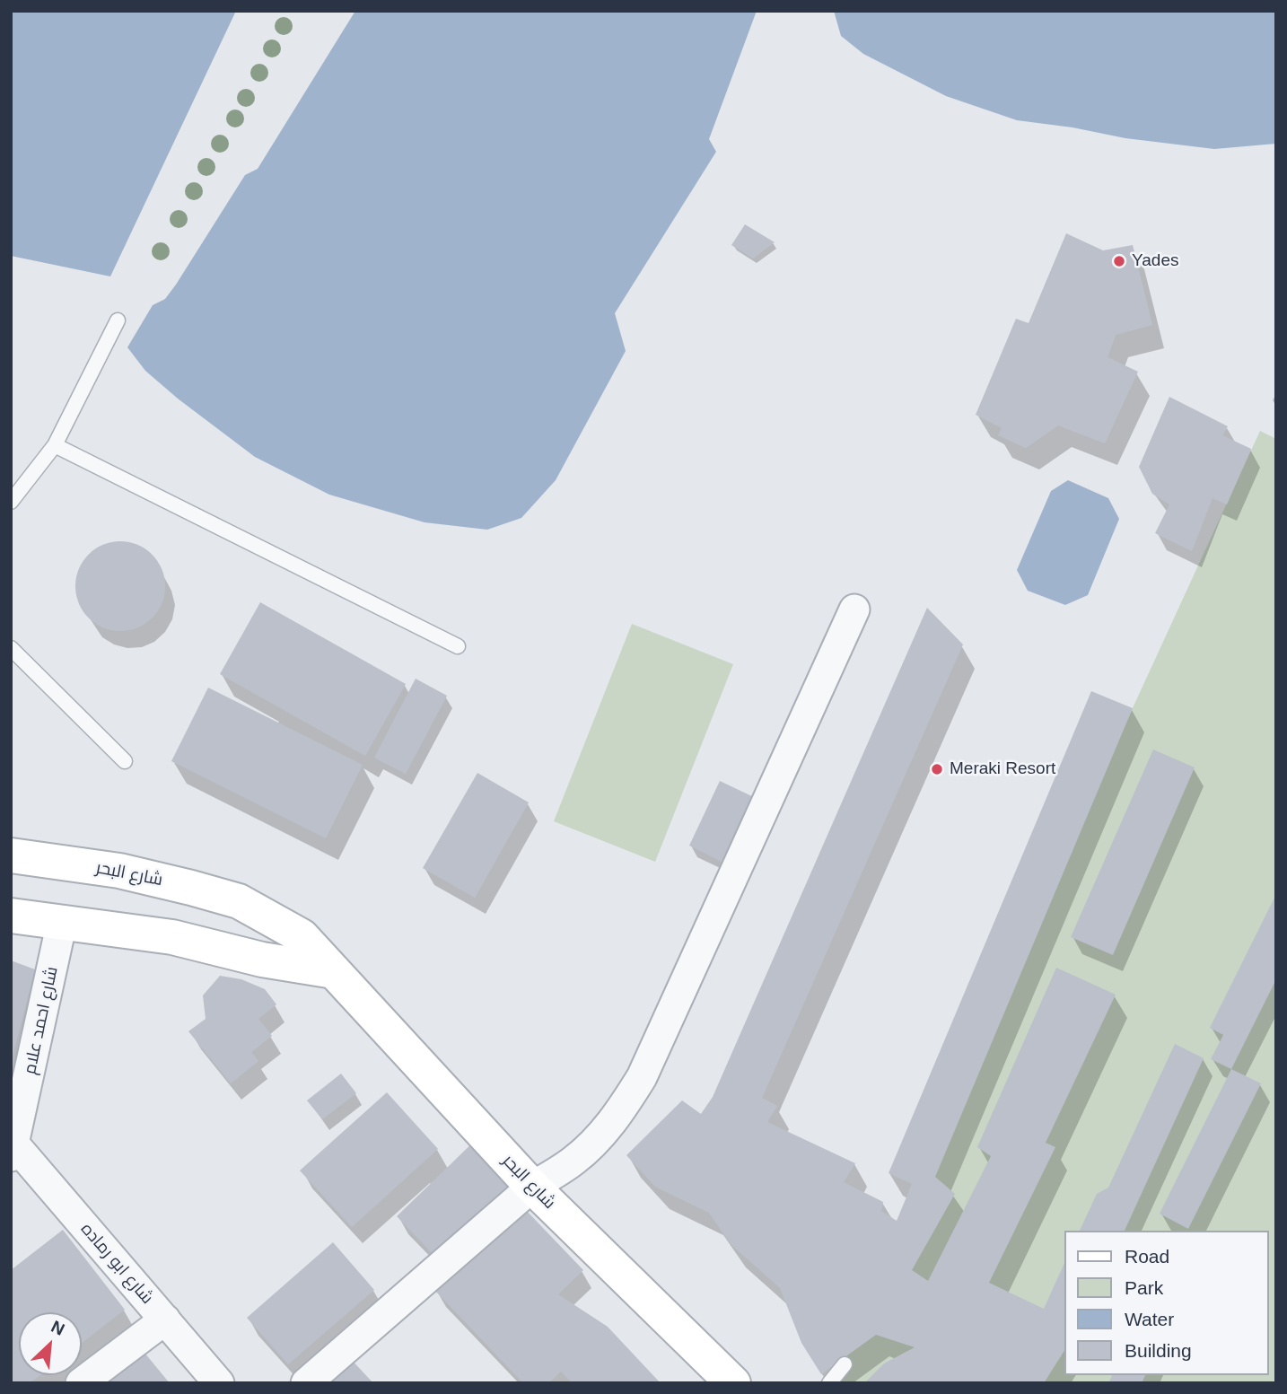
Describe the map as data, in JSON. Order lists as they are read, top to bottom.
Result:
{
  "streets": {
    "main road": ["شارع البحر"],
    "street": ["شارع احمد علام", "شارع ابو رماده"]
  },
  "crossings": [
    ["شارع احمد علام", "شارع ابو رماده"]
  ],
  "places": ["Yades", "Meraki Resort"],
  "legend": [
    "Road",
    "Park",
    "Water",
    "Building"
  ],
  "north": "top right"
}
